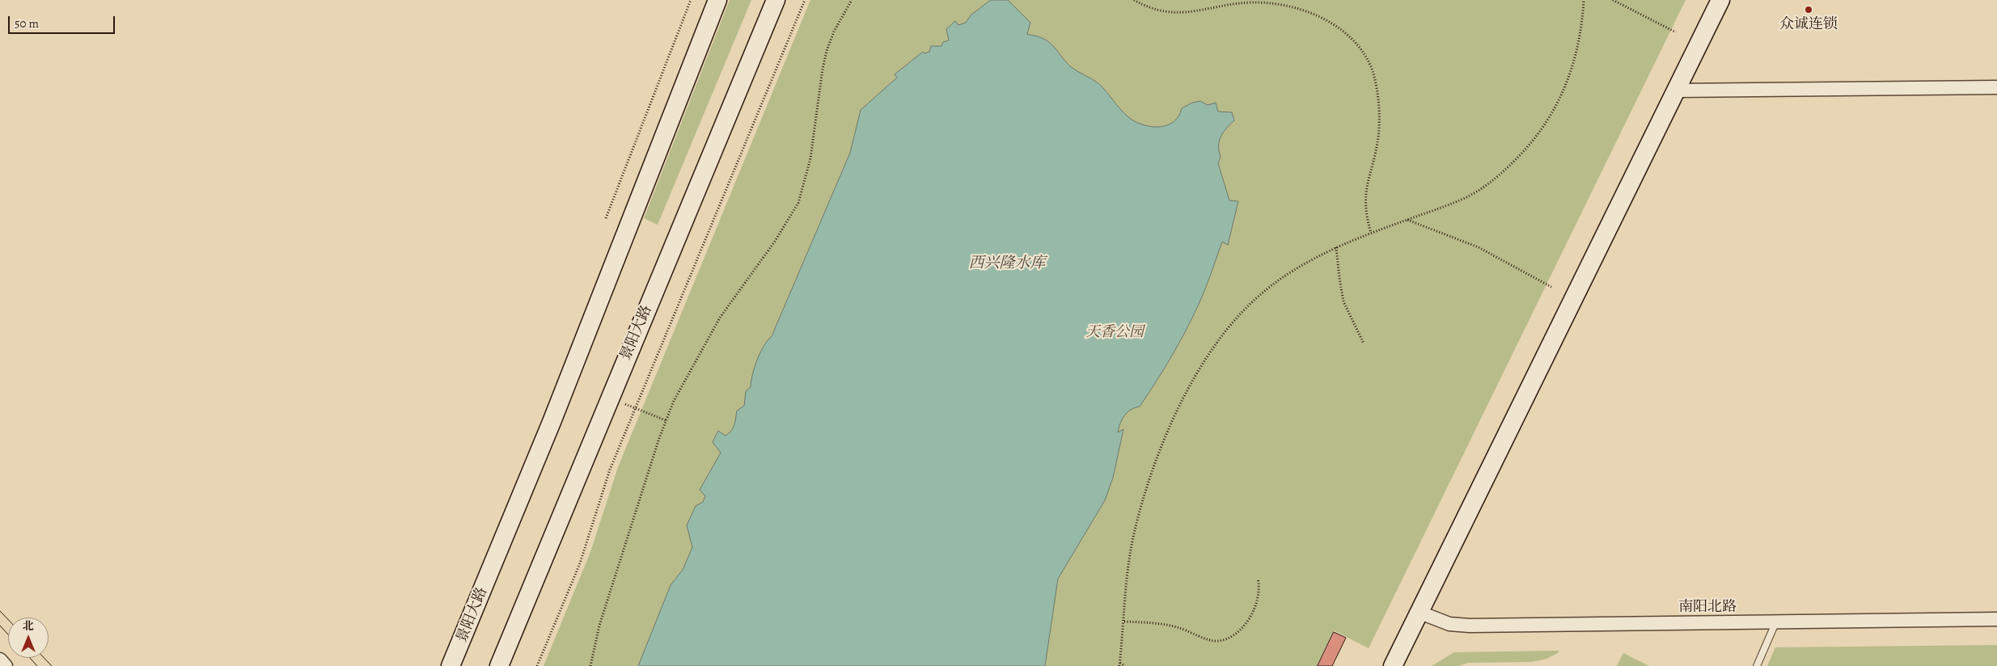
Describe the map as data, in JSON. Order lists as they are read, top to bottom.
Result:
{
  "streets": {
    "main road": ["景阳大路"],
    "street": ["南阳北路"]
  },
  "water": ["西兴隆水库"],
  "parks": ["天香公园"],
  "places": ["众诚连锁"],
  "scale_bar": "50 m",
  "north": "top"
}
